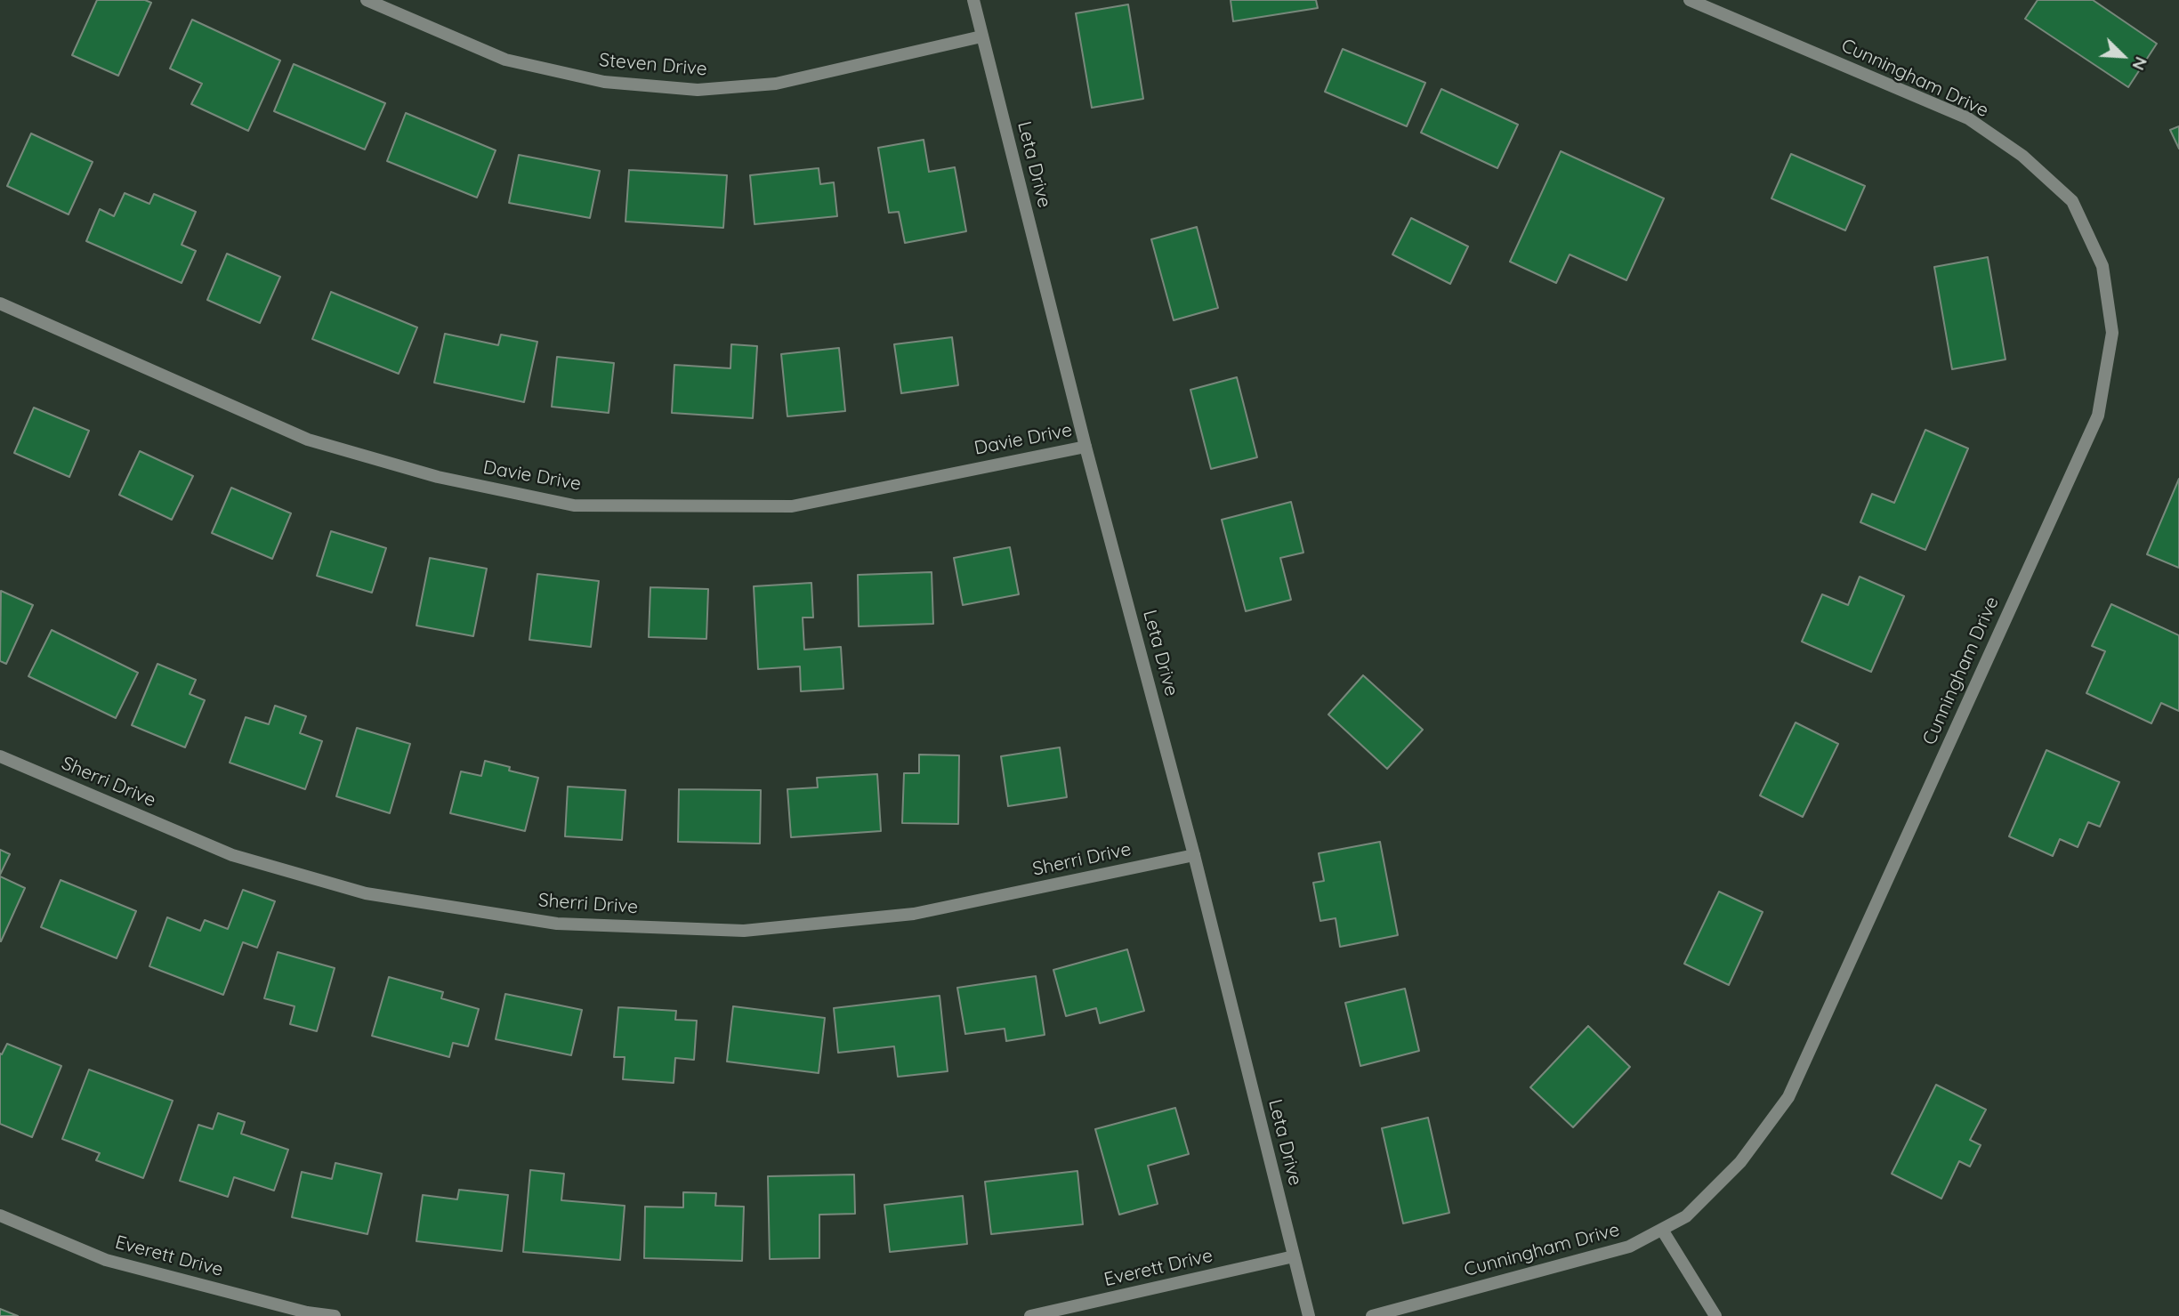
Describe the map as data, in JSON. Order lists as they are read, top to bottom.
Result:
{
  "streets": {
    "street": [
      "Steven Drive",
      "Cunningham Drive",
      "Leta Drive",
      "Davie Drive",
      "Sherri Drive",
      "Everett Drive"
    ]
  },
  "crossings": [
    ["Steven Drive", "Leta Drive"],
    ["Leta Drive", "Davie Drive"],
    ["Leta Drive", "Sherri Drive"],
    ["Leta Drive", "Everett Drive"]
  ],
  "north": "bottom right"
}
